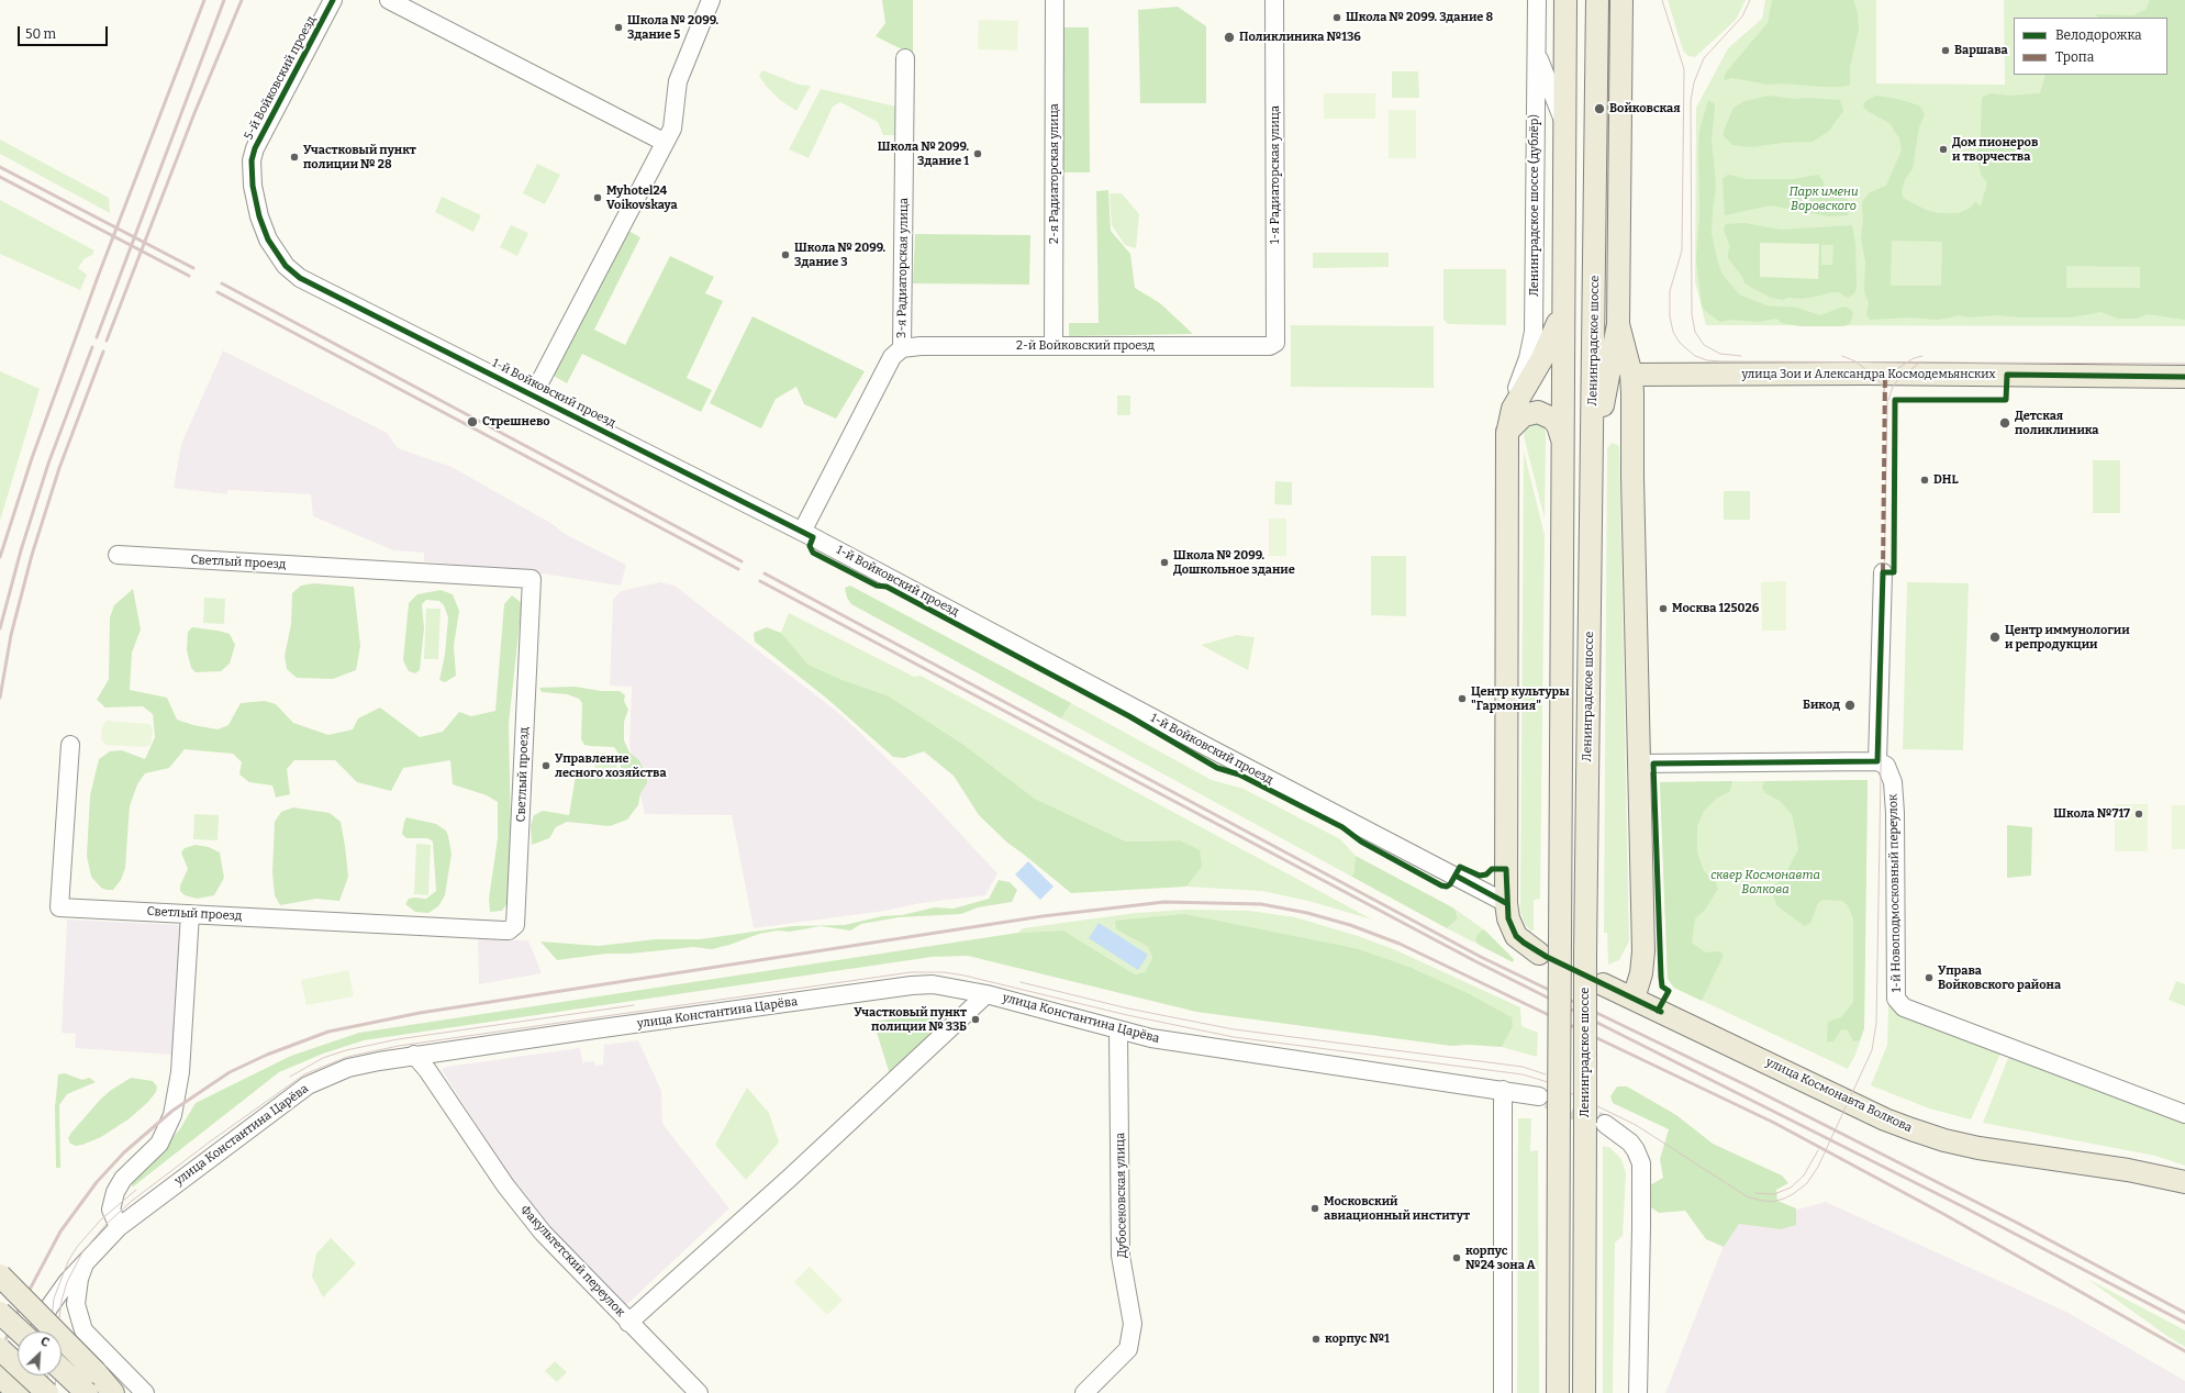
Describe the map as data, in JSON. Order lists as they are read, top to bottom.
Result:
{
  "streets": {
    "main road": ["Ленинградское шоссе", "улица Зои и Александра Космодемьянских", "улица Космонавта Волкова"],
    "street": [
      "5-й Войковский проезд",
      "2-я Радиаторская улица",
      "1-я Радиаторская улица",
      "Ленинградское шоссе (дублёр)",
      "3-я Радиаторская улица",
      "2-й Войковский проезд",
      "1-й Войковский проезд",
      "Светлый проезд",
      "1-й Новоподмосковный переулок",
      "улица Константина Царёва",
      "Дубосековская улица",
      "Факультетский переулок"
    ]
  },
  "crossings": [
    ["5-й Войковский проезд", "1-й Войковский проезд"],
    ["2-я Радиаторская улица", "2-й Войковский проезд"],
    ["1-я Радиаторская улица", "2-й Войковский проезд"],
    ["3-я Радиаторская улица", "2-й Войковский проезд"],
    ["3-я Радиаторская улица", "1-й Войковский проезд"],
    ["улица Константина Царёва", "Дубосековская улица"],
    ["улица Константина Царёва", "Факультетский переулок"]
  ],
  "parks": ["Парк имени Воровского", "сквер Космонавта Волкова"],
  "places": [
    "Школа № 2099. Здание 8",
    "Школа № 2099. Здание 5",
    "Поликлиника №136",
    "Варшава",
    "Войковская",
    "Дом пионеров и творчества",
    "Школа № 2099. Здание 1",
    "Участковый пункт полиции № 28",
    "Myhotel24 Voikovskaya",
    "Школа № 2099. Здание 3",
    "Стрешнево",
    "Детская поликлиника",
    "DHL",
    "Школа № 2099. Дошкольное здание",
    "Москва 125026",
    "Центр иммунологии и репродукции",
    "Центр культуры \"Гармония\"",
    "Бикод",
    "Управление лесного хозяйства",
    "Школа №717",
    "Управа Войковского района",
    "Участковый пункт полиции № 33Б",
    "Московский авиационный институт",
    "корпус №24 зона А",
    "корпус №1"
  ],
  "legend": ["Велодорожка", "Тропа"],
  "scale_bar": "50 m",
  "north": "top right"
}
